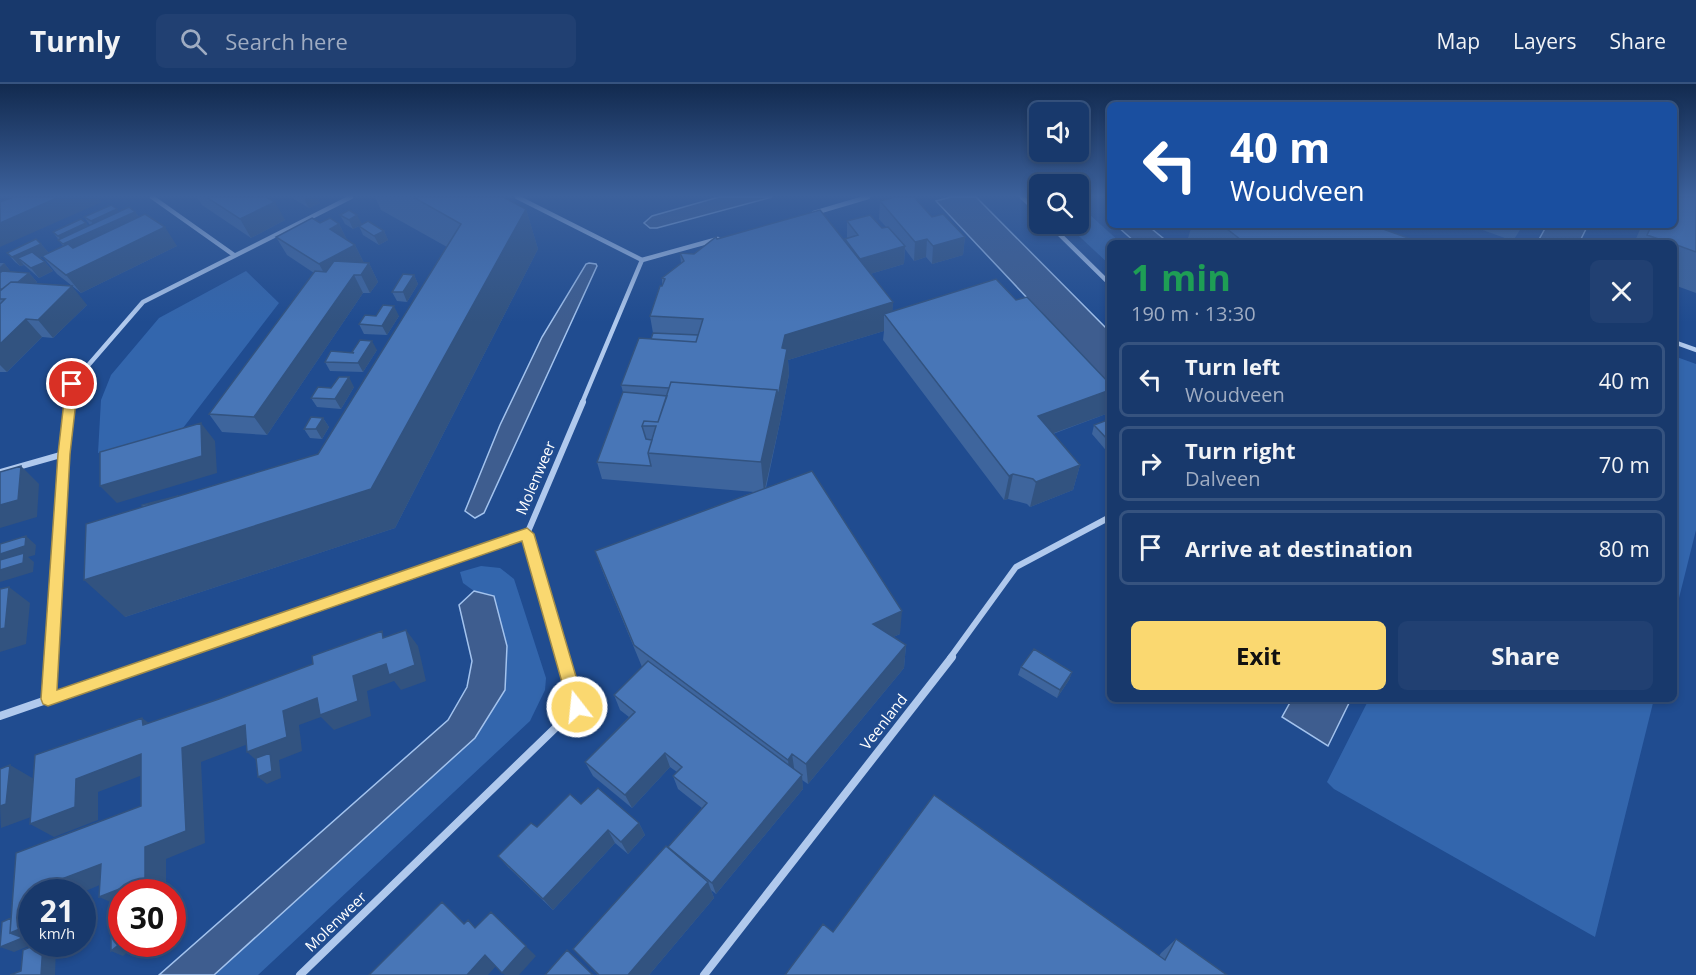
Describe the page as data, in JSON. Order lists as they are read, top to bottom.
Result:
{
  "streets": {
    "street": ["Molenweer", "Veenland"]
  },
  "page": {
    "header": "Turnly",
    "search": "Search here",
    "nav": ["Map", "Layers", "Share"],
    "turn": ["40 m", "Woudveen"],
    "heading": ["1 min", "190 m · 13:30"],
    "list": [
      {
        "name": "Turn left",
        "note": "Woudveen",
        "value": "40 m"
      },
      {
        "name": "Turn right",
        "note": "Dalveen",
        "value": "70 m"
      },
      {
        "name": "Arrive at destination",
        "value": "80 m"
      }
    ],
    "buttons": ["Exit", "Share"],
    "speed": "21 km/h",
    "limit": "30"
  }
}
